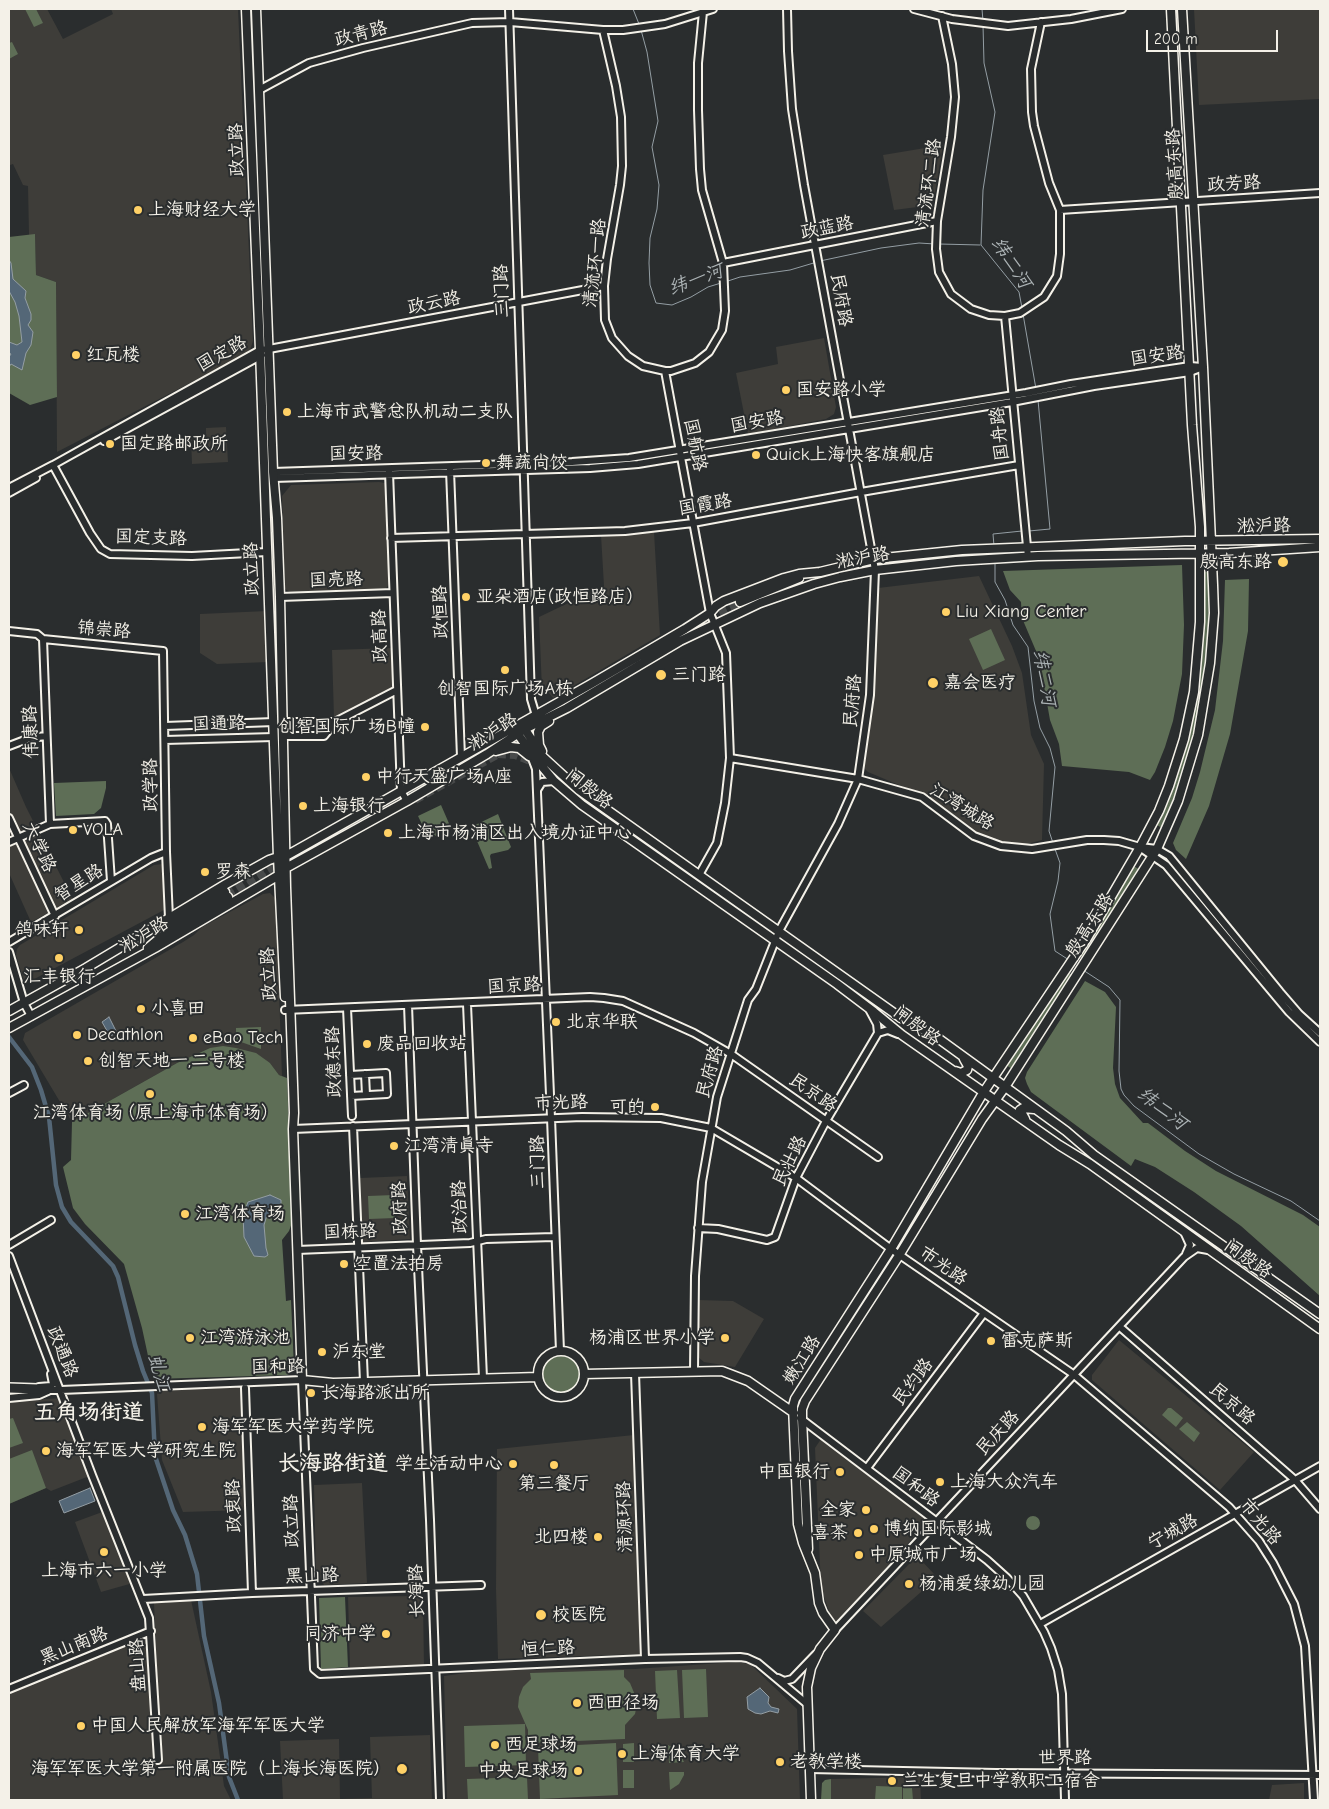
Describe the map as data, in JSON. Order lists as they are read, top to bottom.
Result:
{
  "streets": {
    "main road": [
      "政立路",
      "殷高东路",
      "淞沪路",
      "闸殷路",
      "嫩江路",
      "国和路"
    ],
    "street": [
      "政青路",
      "清流环二路",
      "政芳路",
      "政蓝路",
      "清流环一路",
      "三门路",
      "民府路",
      "政云路",
      "国定路",
      "国安路",
      "国舟路",
      "国航路",
      "国霞路",
      "国定支路",
      "国亮路",
      "政恒路",
      "锦崇路",
      "政高路",
      "国通路",
      "伟康路",
      "政学路",
      "江湾城路",
      "大学路",
      "智星路",
      "国京路",
      "政德东路",
      "民京路",
      "市光路",
      "民壮路",
      "政治路",
      "政府路",
      "国栋路",
      "政通路",
      "民约路",
      "民庆路",
      "政衷路",
      "清源环路",
      "宁城路",
      "黑山路",
      "长海路",
      "黑山南路",
      "恒仁路",
      "盘山路",
      "世界路"
    ]
  },
  "crossings": [
    ["政青路", "政立路"],
    ["政青路", "清流环一路"],
    ["政青路", "三门路"],
    ["政立路", "政云路"],
    ["政立路", "国定路"],
    ["政立路", "国安路"],
    ["政立路", "淞沪路"],
    ["政立路", "国定支路"],
    ["政立路", "国亮路"],
    ["政立路", "国通路"],
    ["政立路", "国京路"],
    ["政立路", "市光路"],
    ["政立路", "国栋路"],
    ["政立路", "国和路"],
    ["政立路", "黑山路"],
    ["政立路", "恒仁路"],
    ["殷高东路", "政芳路"],
    ["殷高东路", "国安路"],
    ["殷高东路", "淞沪路"],
    ["殷高东路", "闸殷路"],
    ["殷高东路", "江湾城路"],
    ["殷高东路", "市光路"],
    ["殷高东路", "嫩江路"],
    ["清流环二路", "政芳路"],
    ["清流环二路", "政蓝路"],
    ["清流环二路", "国舟路"],
    ["政蓝路", "清流环一路"],
    ["政蓝路", "民府路"],
    ["清流环一路", "政云路"],
    ["清流环一路", "国航路"],
    ["三门路", "政云路"],
    ["三门路", "国安路"],
    ["三门路", "国霞路"],
    ["三门路", "淞沪路"],
    ["三门路", "闸殷路"],
    ["三门路", "国京路"],
    ["三门路", "市光路"],
    ["三门路", "国栋路"],
    ["三门路", "国和路"],
    ["民府路", "国安路"],
    ["民府路", "国霞路"],
    ["民府路", "淞沪路"],
    ["民府路", "闸殷路"],
    ["民府路", "江湾城路"],
    ["民府路", "国京路"],
    ["民府路", "民京路"],
    ["民府路", "市光路"],
    ["民府路", "民壮路"],
    ["民府路", "国和路"],
    ["政云路", "国定路"],
    ["国定路", "国定支路"],
    ["国安路", "国舟路"],
    ["国安路", "国航路"],
    ["国安路", "政恒路"],
    ["国安路", "政高路"],
    ["国舟路", "国霞路"],
    ["国舟路", "淞沪路"],
    ["国航路", "国霞路"],
    ["国航路", "淞沪路"],
    ["国航路", "闸殷路"],
    ["国航路", "江湾城路"],
    ["国霞路", "政恒路"],
    ["国霞路", "政高路"],
    ["淞沪路", "政恒路"],
    ["淞沪路", "政高路"],
    ["淞沪路", "政学路"],
    ["淞沪路", "闸殷路"],
    ["国亮路", "政高路"],
    ["锦崇路", "伟康路"],
    ["锦崇路", "政学路"],
    ["国通路", "政学路"],
    ["政学路", "智星路"],
    ["闸殷路", "民庆路"],
    ["大学路", "智星路"],
    ["国京路", "政德东路"],
    ["国京路", "民京路"],
    ["国京路", "政治路"],
    ["国京路", "政府路"],
    ["民京路", "民壮路"],
    ["民京路", "民庆路"],
    ["民京路", "宁城路"],
    ["市光路", "民壮路"],
    ["市光路", "政治路"],
    ["市光路", "政府路"],
    ["市光路", "嫩江路"],
    ["市光路", "民约路"],
    ["市光路", "民庆路"],
    ["市光路", "宁城路"],
    ["市光路", "世界路"],
    ["政治路", "国栋路"],
    ["政治路", "国和路"],
    ["政府路", "国栋路"],
    ["政府路", "国和路"],
    ["政府路", "长海路"],
    ["政通路", "国和路"],
    ["政通路", "黑山路"],
    ["政通路", "盘山路"],
    ["嫩江路", "国和路"],
    ["嫩江路", "民庆路"],
    ["国和路", "民约路"],
    ["国和路", "民庆路"],
    ["国和路", "清源环路"],
    ["国和路", "宁城路"],
    ["国和路", "长海路"],
    ["国和路", "世界路"],
    ["政衷路", "黑山路"],
    ["清源环路", "恒仁路"],
    ["黑山路", "长海路"],
    ["黑山路", "盘山路"],
    ["长海路", "恒仁路"],
    ["黑山南路", "盘山路"]
  ],
  "districts": ["五角场街道", "长海路街道"],
  "water": ["纬二河", "纬一河", "虬江"],
  "places": [
    "上海财经大学",
    "红瓦楼",
    "国安路小学",
    "上海市武警总队机动二支队",
    "国定路邮政所",
    "Quick上海快客旗舰店",
    "舞蔬尚饺",
    "殷高东路",
    "亚朵酒店(政恒路店)",
    "Liu Xiang Center",
    "创智国际广场A栋",
    "三门路",
    "嘉会医疗",
    "创智国际广场B幢",
    "中行天盛广场A座",
    "上海银行",
    "VOLA",
    "上海市杨浦区出入境办证中心",
    "罗森",
    "鸽味轩",
    "汇丰银行",
    "小喜田",
    "北京华联",
    "Decathlon",
    "eBao Tech",
    "废品回收站",
    "创智天地一,二号楼",
    "江湾体育场 (原上海市体育场)",
    "可的",
    "江湾清真寺",
    "江湾体育场",
    "空置法拍房",
    "江湾游泳池",
    "杨浦区世界小学",
    "雷克萨斯",
    "沪东堂",
    "长海路派出所",
    "海军军医大学药学院",
    "海军军医大学研究生院",
    "学生活动中心",
    "第三餐厅",
    "中国银行",
    "上海大众汽车",
    "全家",
    "博纳国际影城",
    "喜茶",
    "北四楼",
    "上海市六一小学",
    "中原城市广场",
    "杨浦爱绿幼儿园",
    "校医院",
    "同济中学",
    "西田径场",
    "中国人民解放军海军军医大学",
    "西足球场",
    "上海体育大学",
    "老教学楼",
    "海军军医大学第一附属医院（上海长海医院）",
    "中央足球场",
    "兰生复旦中学教职工宿舍"
  ],
  "scale_bar": "200 m"
}
